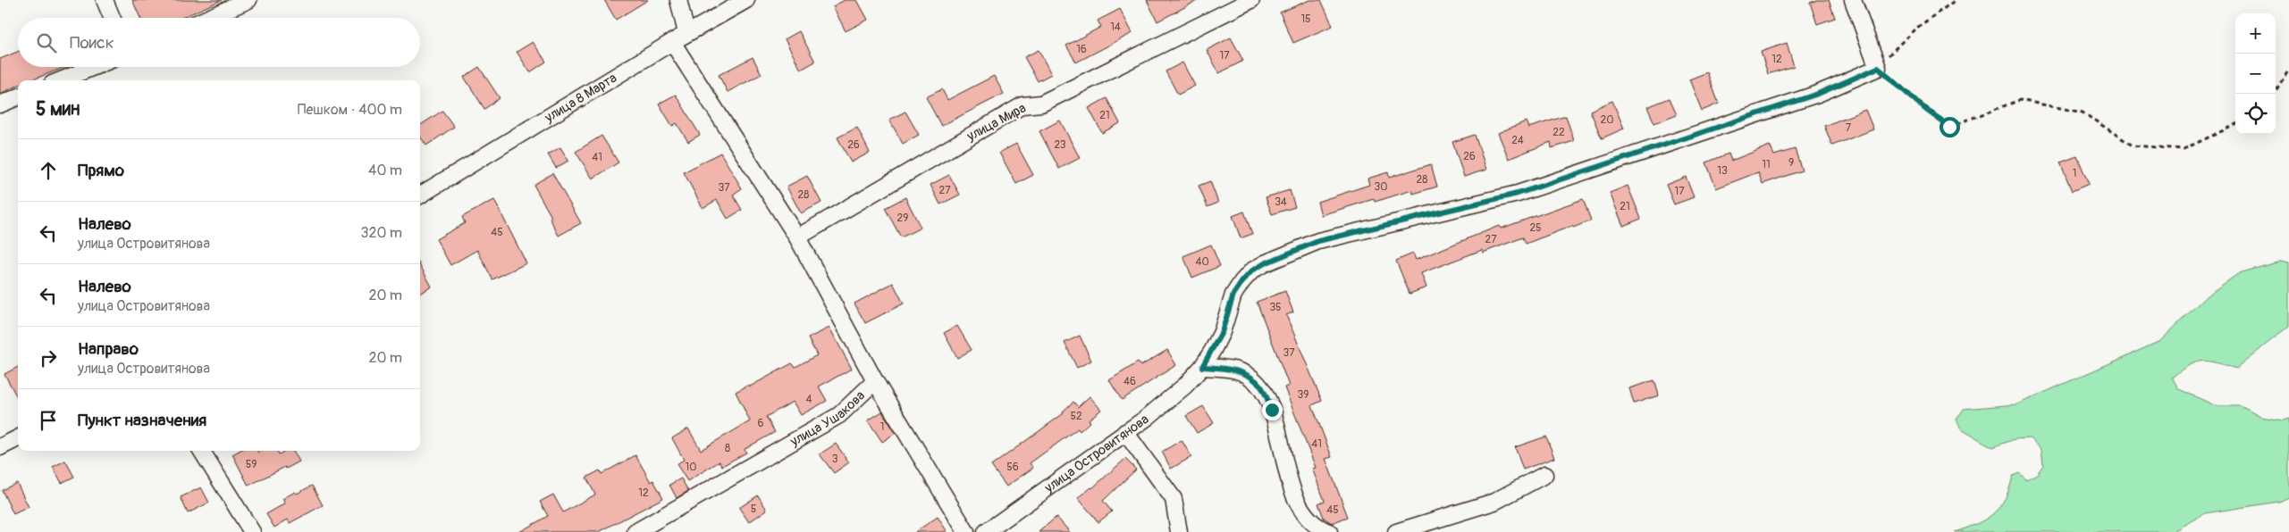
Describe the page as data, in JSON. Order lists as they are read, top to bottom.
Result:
{
  "streets": {
    "street": [
      "улица 8 Марта",
      "улица Мира",
      "улица Ушакова",
      "улица Островитянова"
    ]
  },
  "crossings": [
    ["улица 8 Марта", "улица Ушакова"],
    ["улица Мира", "улица Ушакова"]
  ],
  "house_numbers": [
    "15",
    "14",
    "16",
    "17",
    "12",
    "21",
    "20",
    "7",
    "22",
    "24",
    "26",
    "23",
    "26",
    "41",
    "9",
    "11",
    "13",
    "1",
    "28",
    "30",
    "37",
    "27",
    "17",
    "28",
    "34",
    "21",
    "29",
    "25",
    "45",
    "27",
    "40",
    "35",
    "37",
    "46",
    "39",
    "4",
    "52",
    "6",
    "1",
    "41",
    "8",
    "3",
    "59",
    "10",
    "56",
    "12",
    "5",
    "45"
  ],
  "page": {
    "map_buttons": ["+", "−"],
    "search": "Поиск",
    "heading": ["5 мин", "Пешком · 400 m"],
    "list": [
      ["Прямо", "40 m"],
      ["Налево", "улица Островитянова", "320 m"],
      ["Налево", "улица Островитянова", "20 m"],
      ["Направо", "улица Островитянова", "20 m"],
      "Пункт назначения"
    ]
  }
}
